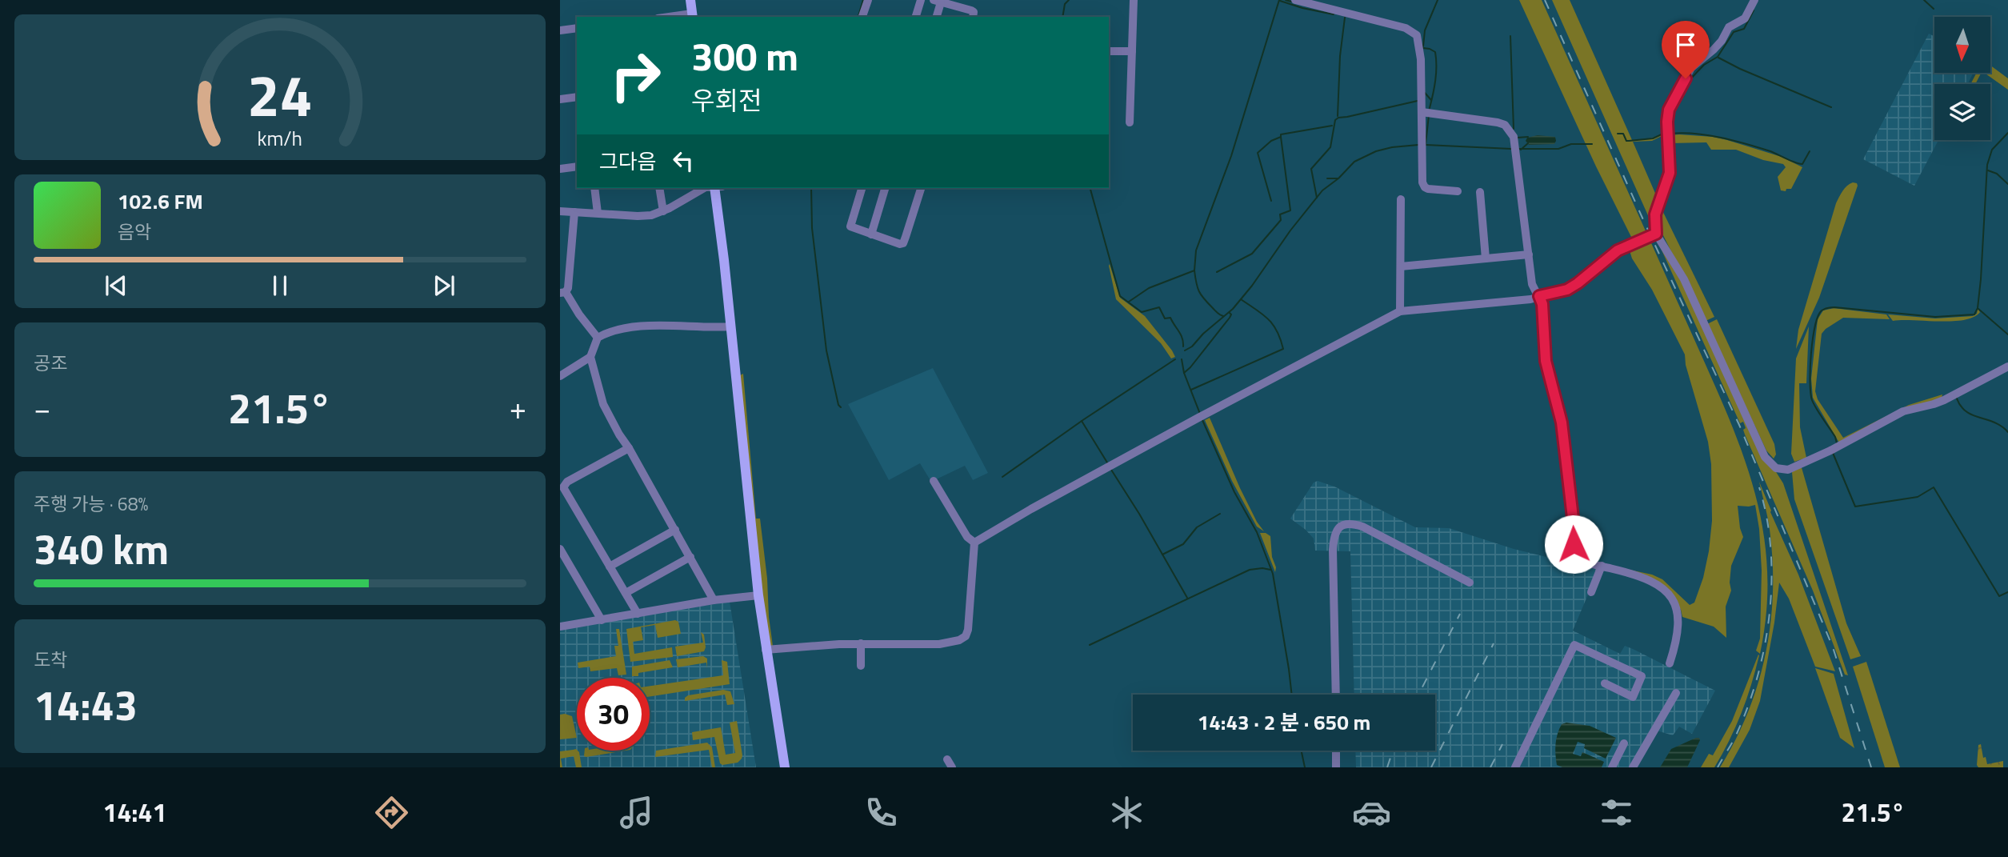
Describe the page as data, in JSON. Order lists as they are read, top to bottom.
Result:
{
  "north": "bottom",
  "page": {
    "turn": ["300 m", "우회전"],
    "then": "그다음",
    "song": ["102.6 FM", "음악"],
    "tile": [
      "공조",
      ["주행 가능 · 68%", "340 km"],
      ["도착", "14:43"]
    ],
    "heat": ["−", "21.5°", "+"],
    "limit": "30",
    "trip": "14:43 · 2 분 · 650 m",
    "tabs": ["14:41", "21.5°"],
    "gauge": ["24", "km/h"]
  }
}
